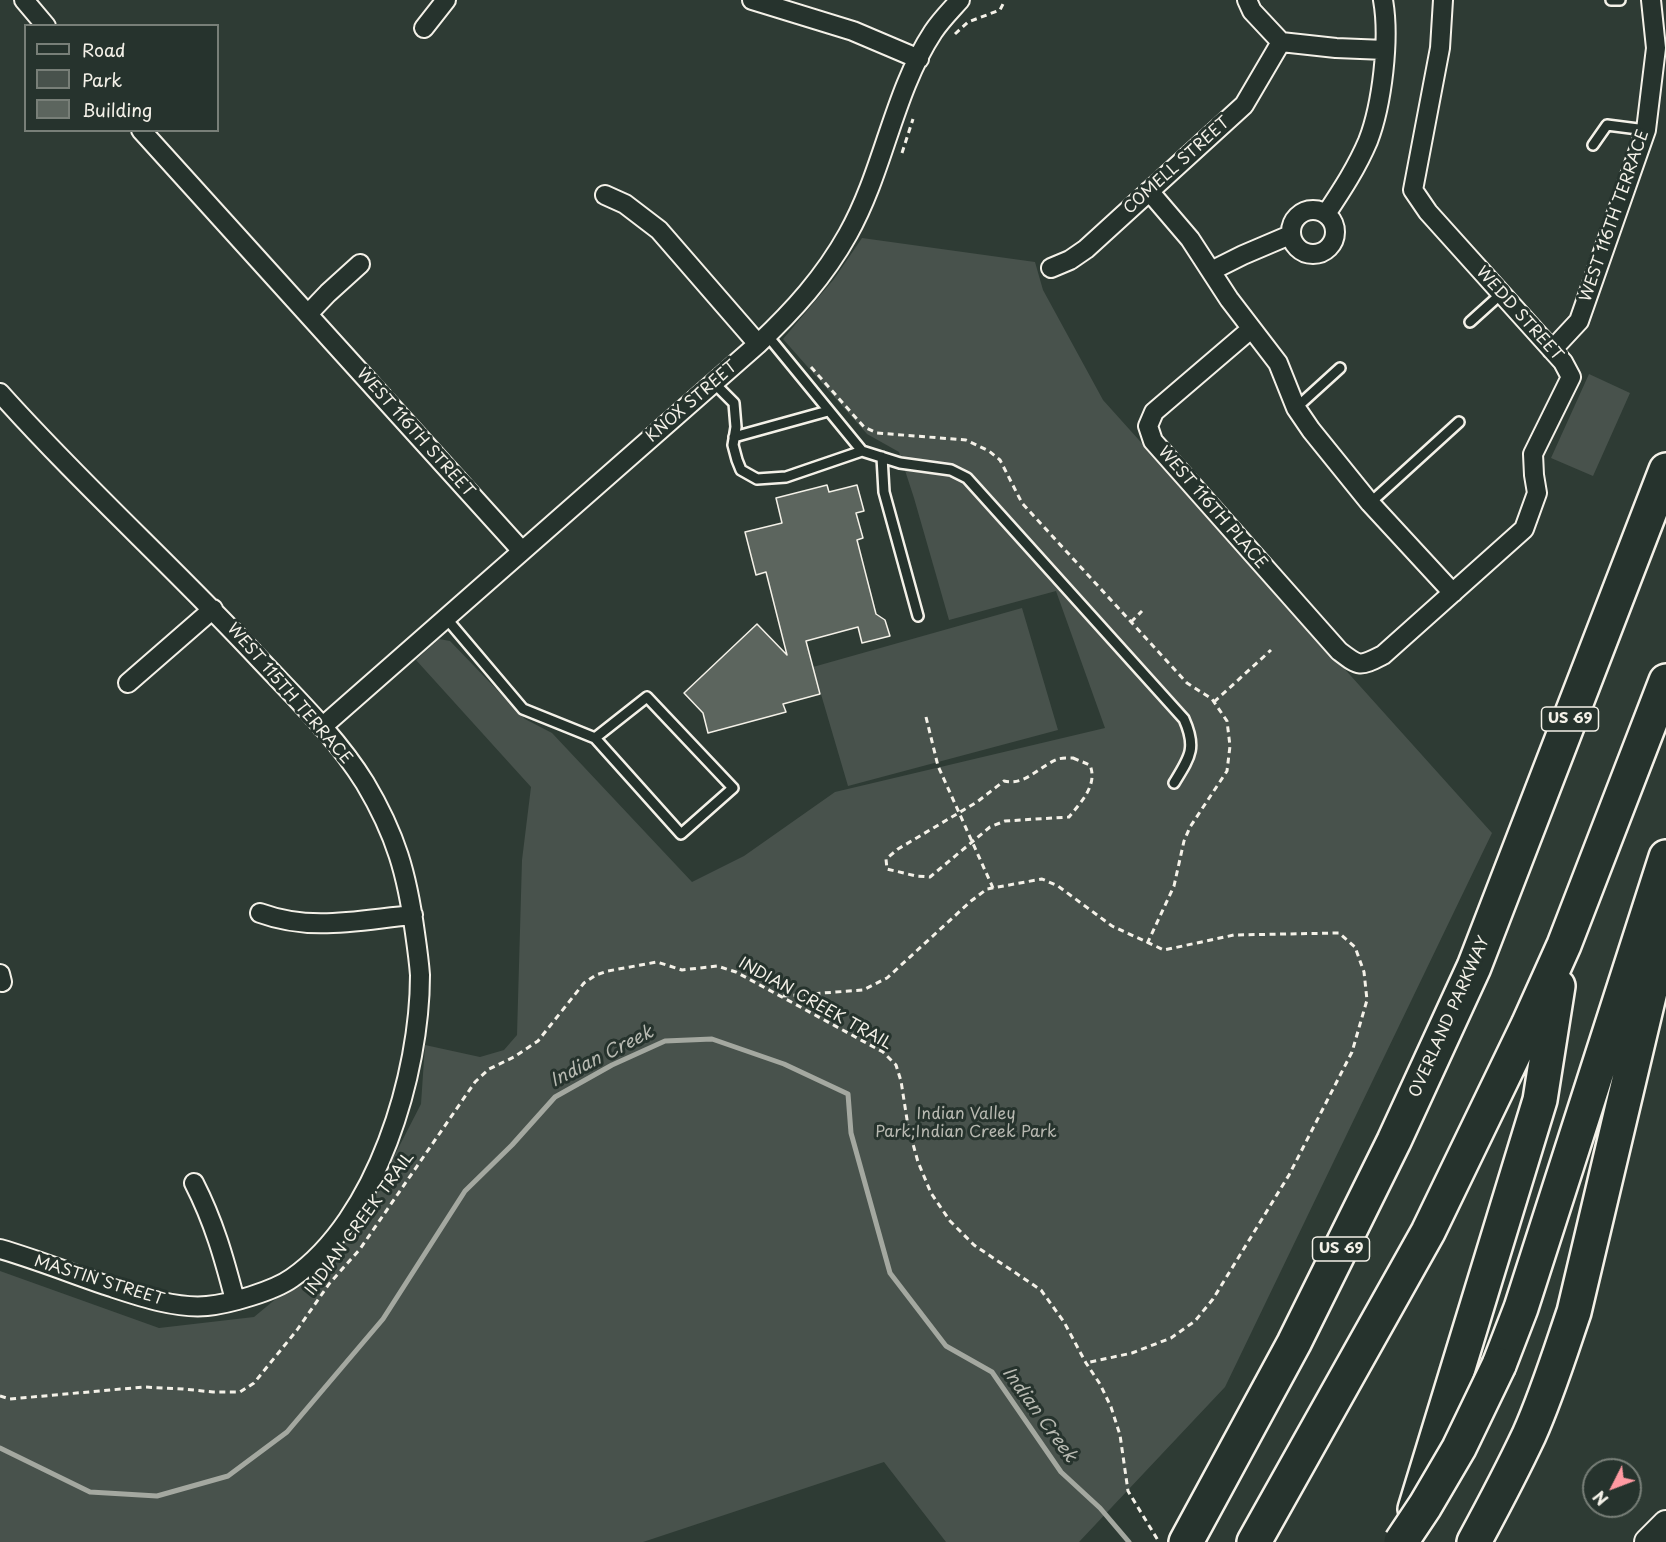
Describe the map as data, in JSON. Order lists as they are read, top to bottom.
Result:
{
  "streets": {
    "highway": ["US 69", "OVERLAND PARKWAY"],
    "street": [
      "COMELL STREET",
      "WEST 116TH TERRACE",
      "WEDD STREET",
      "KNOX STREET",
      "WEST 116TH STREET",
      "WEST 116TH PLACE",
      "WEST 115TH TERRACE",
      "MASTIN STREET"
    ],
    "path": ["INDIAN CREEK TRAIL"]
  },
  "crossings": [
    ["WEST 116TH TERRACE", "WEDD STREET"],
    ["WEDD STREET", "WEST 116TH PLACE"],
    ["KNOX STREET", "WEST 116TH STREET"],
    ["KNOX STREET", "WEST 115TH TERRACE"],
    ["WEST 115TH TERRACE", "MASTIN STREET"]
  ],
  "water": ["Indian Creek"],
  "parks": ["Indian Valley Park;Indian Creek Park"],
  "legend": ["Road", "Park", "Building"],
  "north": "bottom left"
}
